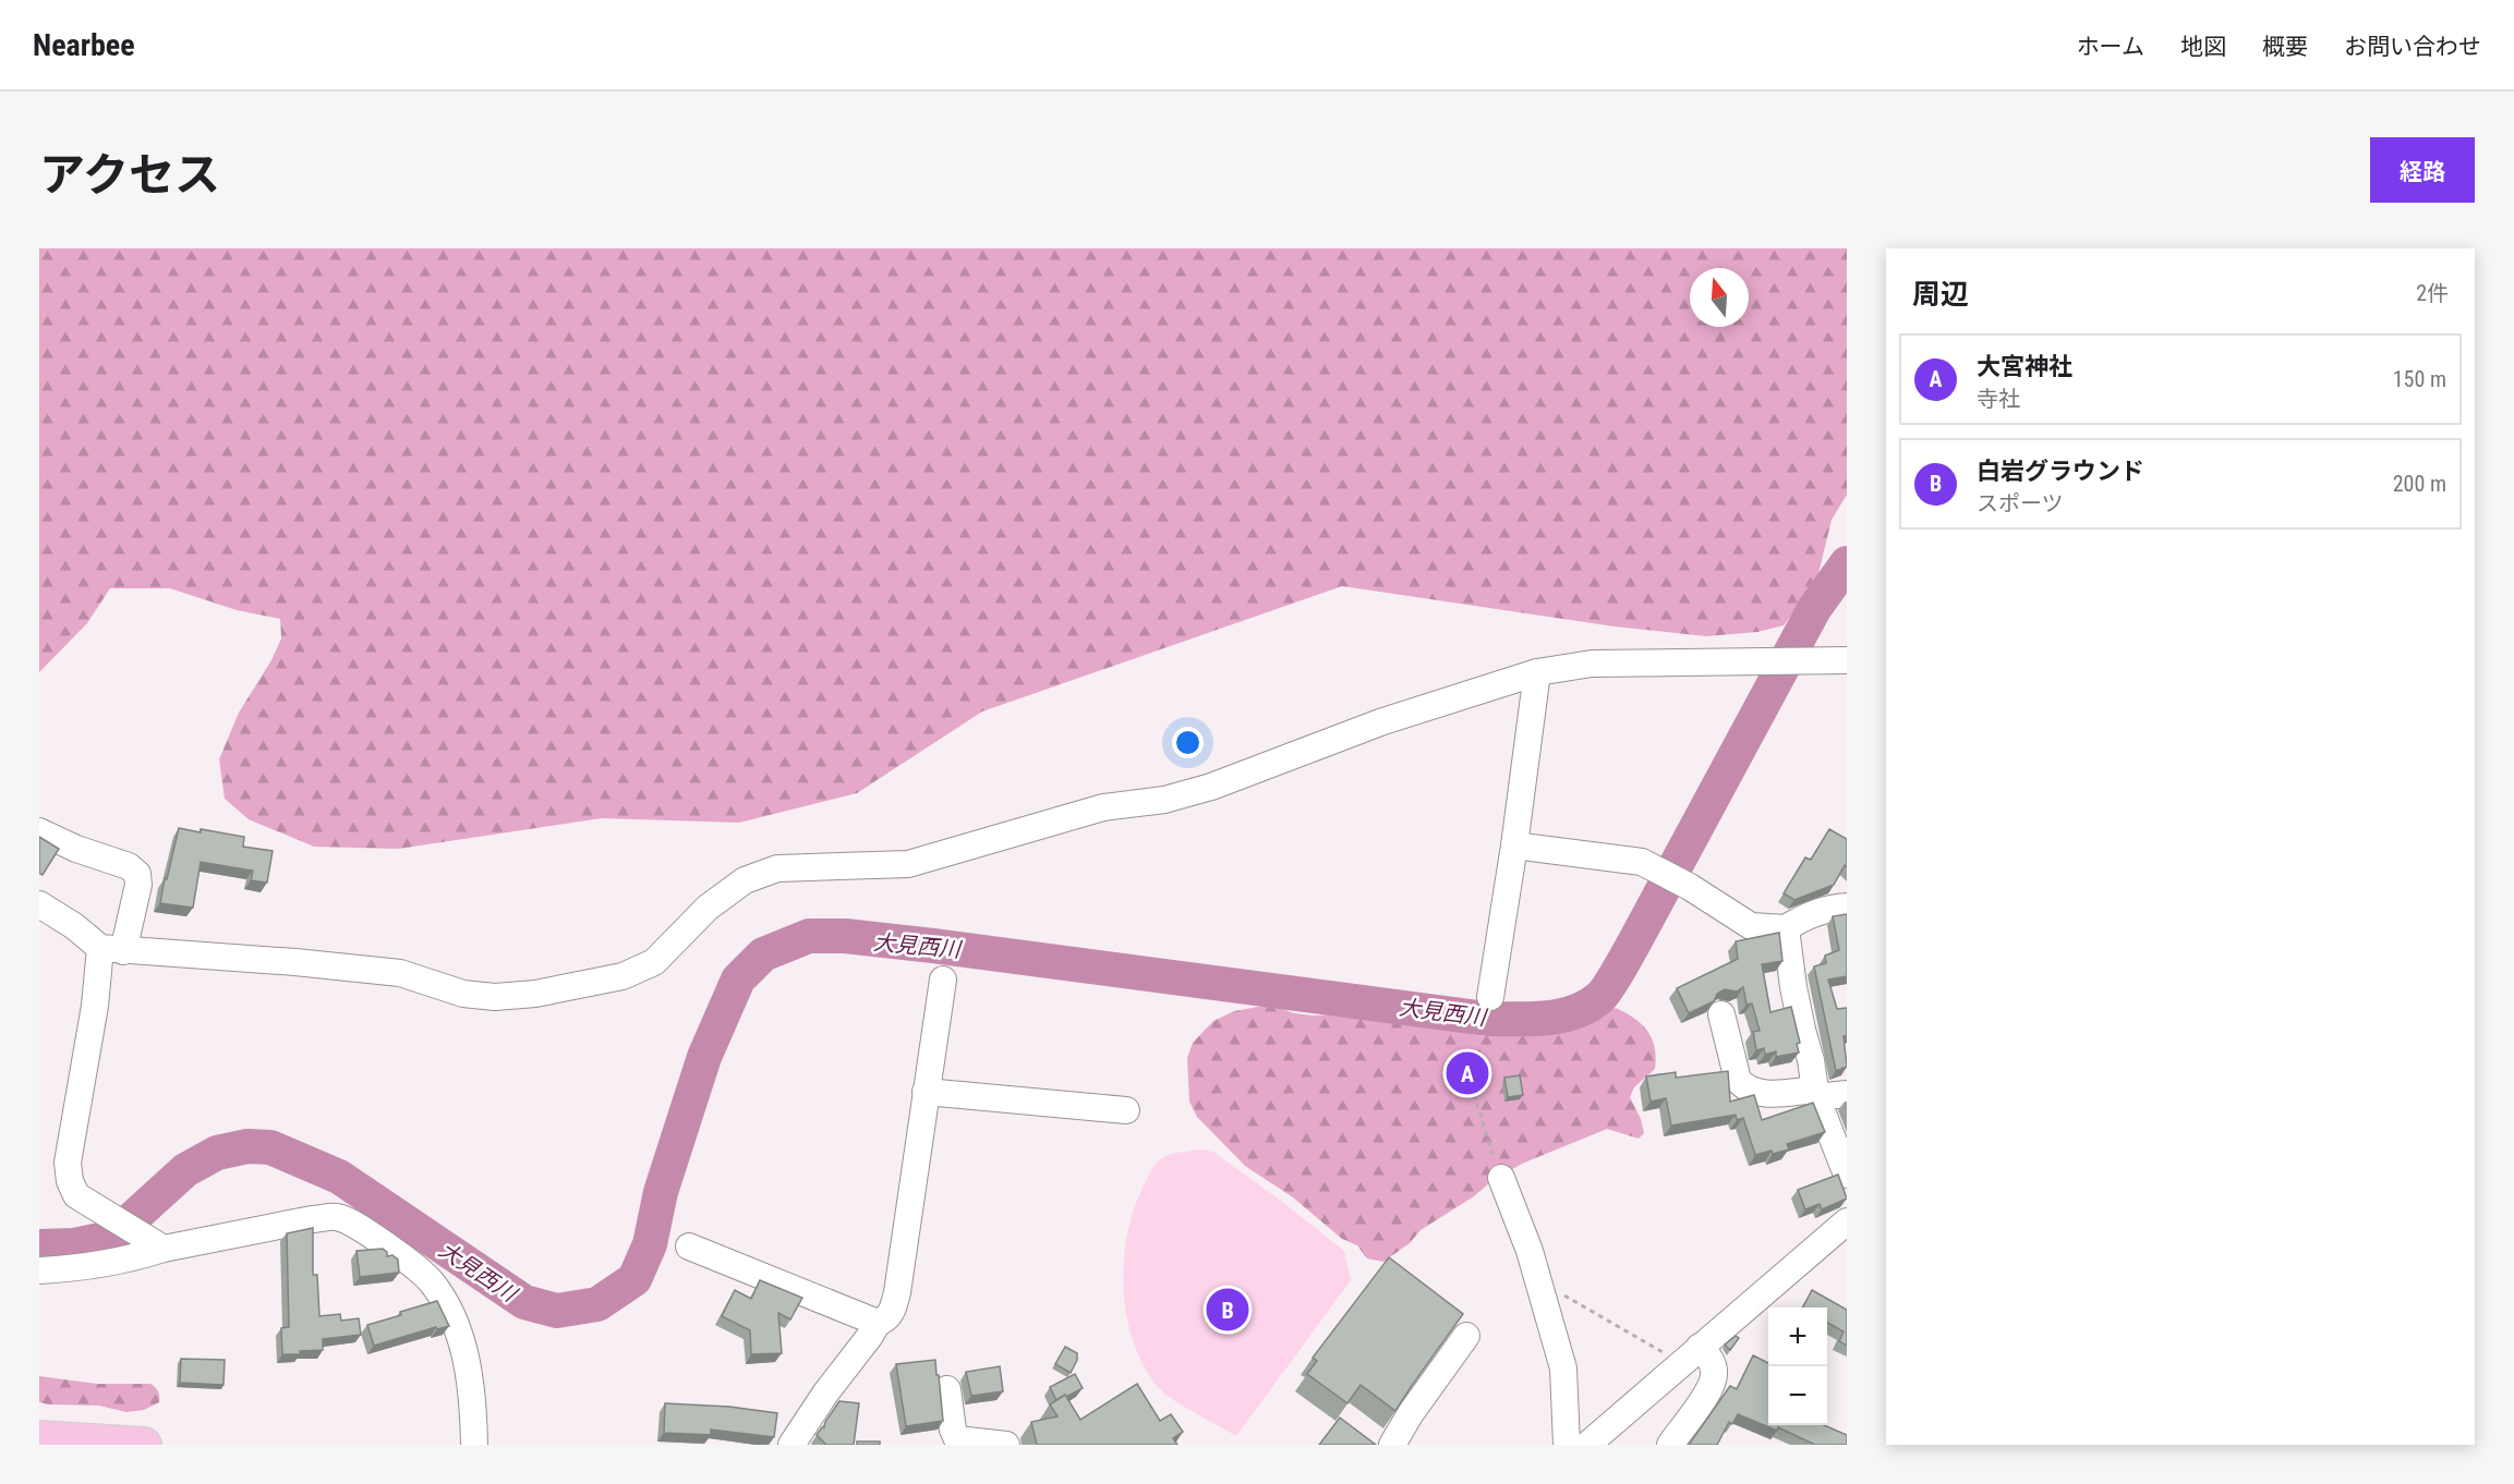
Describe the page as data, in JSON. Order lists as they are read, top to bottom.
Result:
{
  "water": ["大見西川"],
  "north": "top",
  "page": {
    "header": "Nearbee",
    "nav": [
      "ホーム",
      "地図",
      "概要",
      "お問い合わせ"
    ],
    "title": "アクセス",
    "buttons": "経路",
    "heading": ["周辺", "2件"],
    "list": [
      {
        "mark": "A",
        "name": "大宮神社",
        "note": "寺社",
        "value": "150 m"
      },
      {
        "mark": "B",
        "name": "白岩グラウンド",
        "note": "スポーツ",
        "value": "200 m"
      }
    ],
    "pins": ["A", "B"],
    "map_buttons": ["+", "−"]
  }
}
